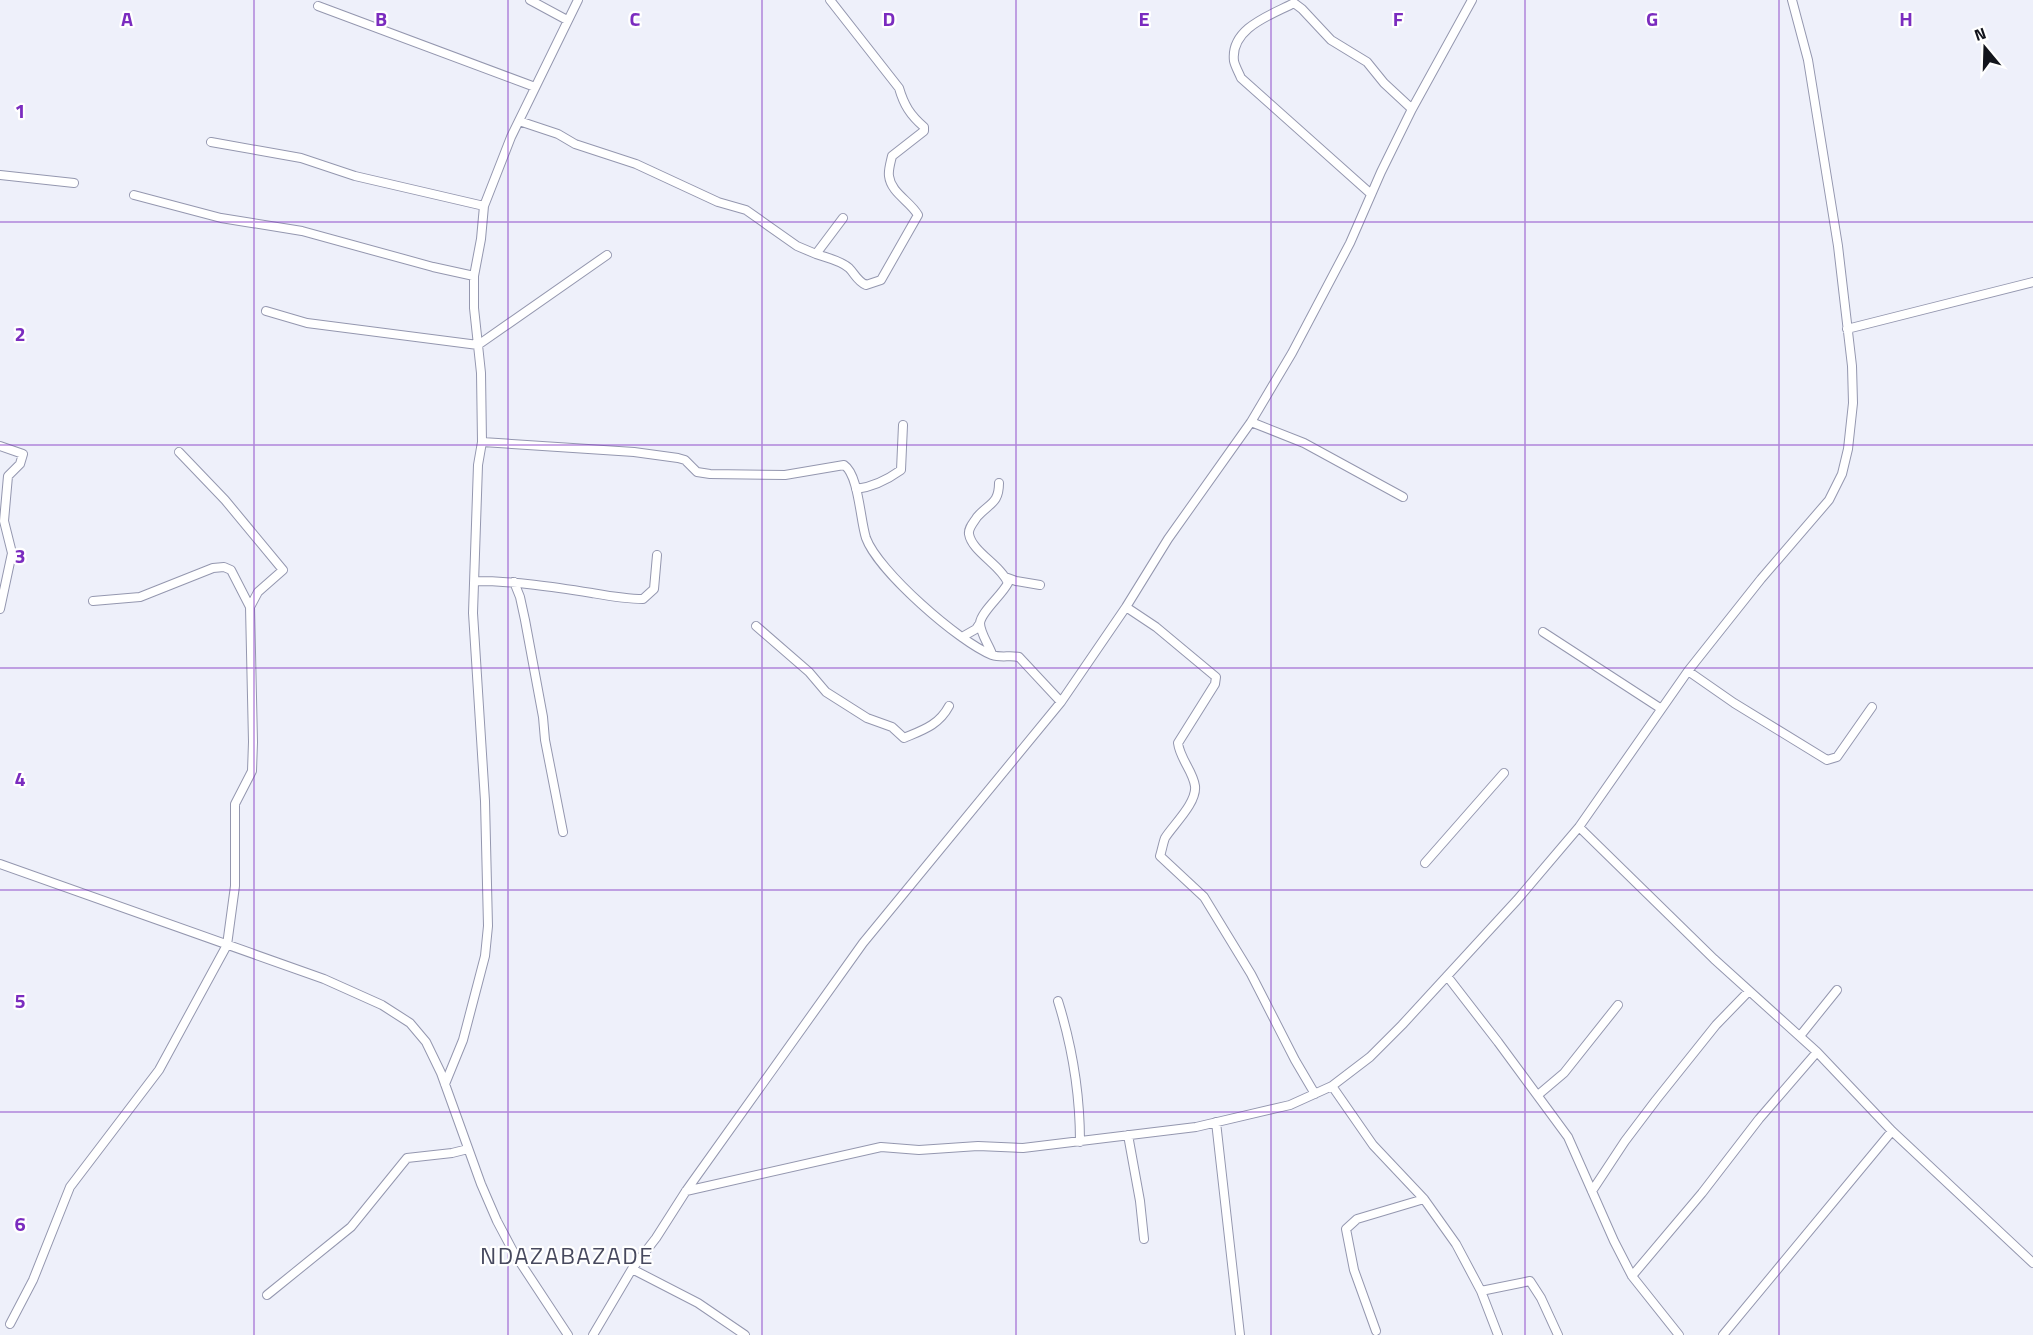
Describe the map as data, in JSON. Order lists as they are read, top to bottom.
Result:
{
  "districts": ["NDAZABAZADE"],
  "north": "top",
  "grid": {
    "columns": [
      "A",
      "B",
      "C",
      "D",
      "E",
      "F",
      "G",
      "H"
    ],
    "rows": [
      "1",
      "2",
      "3",
      "4",
      "5",
      "6"
    ]
  }
}
